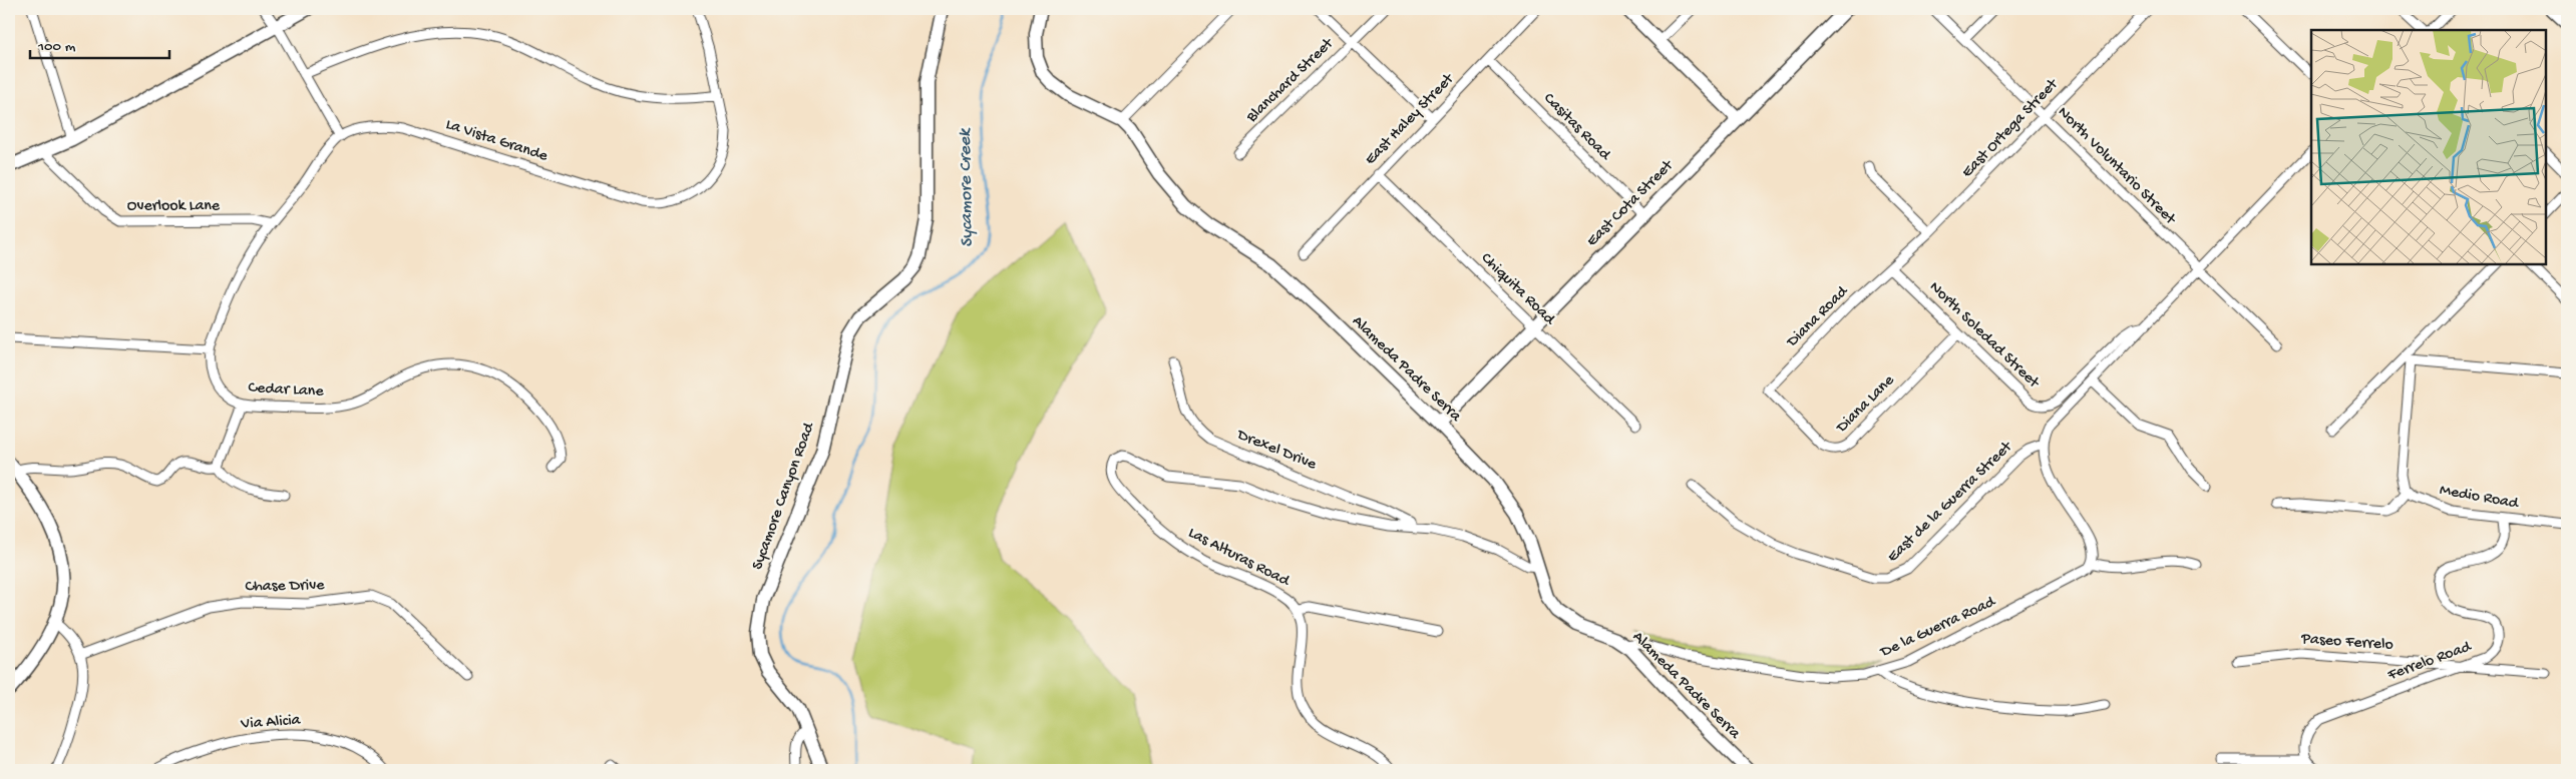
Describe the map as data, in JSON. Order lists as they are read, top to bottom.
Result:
{
  "streets": {
    "street": [
      "Blanchard Street",
      "East Haley Street",
      "Casitas Road",
      "East Ortega Street",
      "La Vista Grande",
      "North Voluntario Street",
      "East Cota Street",
      "Overlook Lane",
      "Chiquita Road",
      "Diana Road",
      "North Soledad Street",
      "Alameda Padre Serra",
      "Cedar Lane",
      "Diana Lane",
      "Drexel Drive",
      "Sycamore Canyon Road",
      "Medio Road",
      "East de la Guerra Street",
      "Las Alturas Road",
      "Chase Drive",
      "De la Guerra Road",
      "Paseo Ferrelo",
      "Ferrelo Road",
      "Via Alicia"
    ]
  },
  "crossings": [
    ["East Haley Street", "Casitas Road"],
    ["East Haley Street", "Chiquita Road"],
    ["Casitas Road", "East Cota Street"],
    ["East Ortega Street", "North Voluntario Street"],
    ["East Ortega Street", "Diana Road"],
    ["East Ortega Street", "North Soledad Street"],
    ["East Cota Street", "Chiquita Road"],
    ["East Cota Street", "Alameda Padre Serra"],
    ["Diana Road", "North Soledad Street"],
    ["Diana Road", "Diana Lane"],
    ["North Soledad Street", "Diana Lane"],
    ["Alameda Padre Serra", "Las Alturas Road"],
    ["Alameda Padre Serra", "De la Guerra Road"],
    ["Drexel Drive", "Las Alturas Road"],
    ["Medio Road", "Ferrelo Road"],
    ["Paseo Ferrelo", "Ferrelo Road"]
  ],
  "water": ["Sycamore Creek"],
  "scale_bar": "100 m"
}
